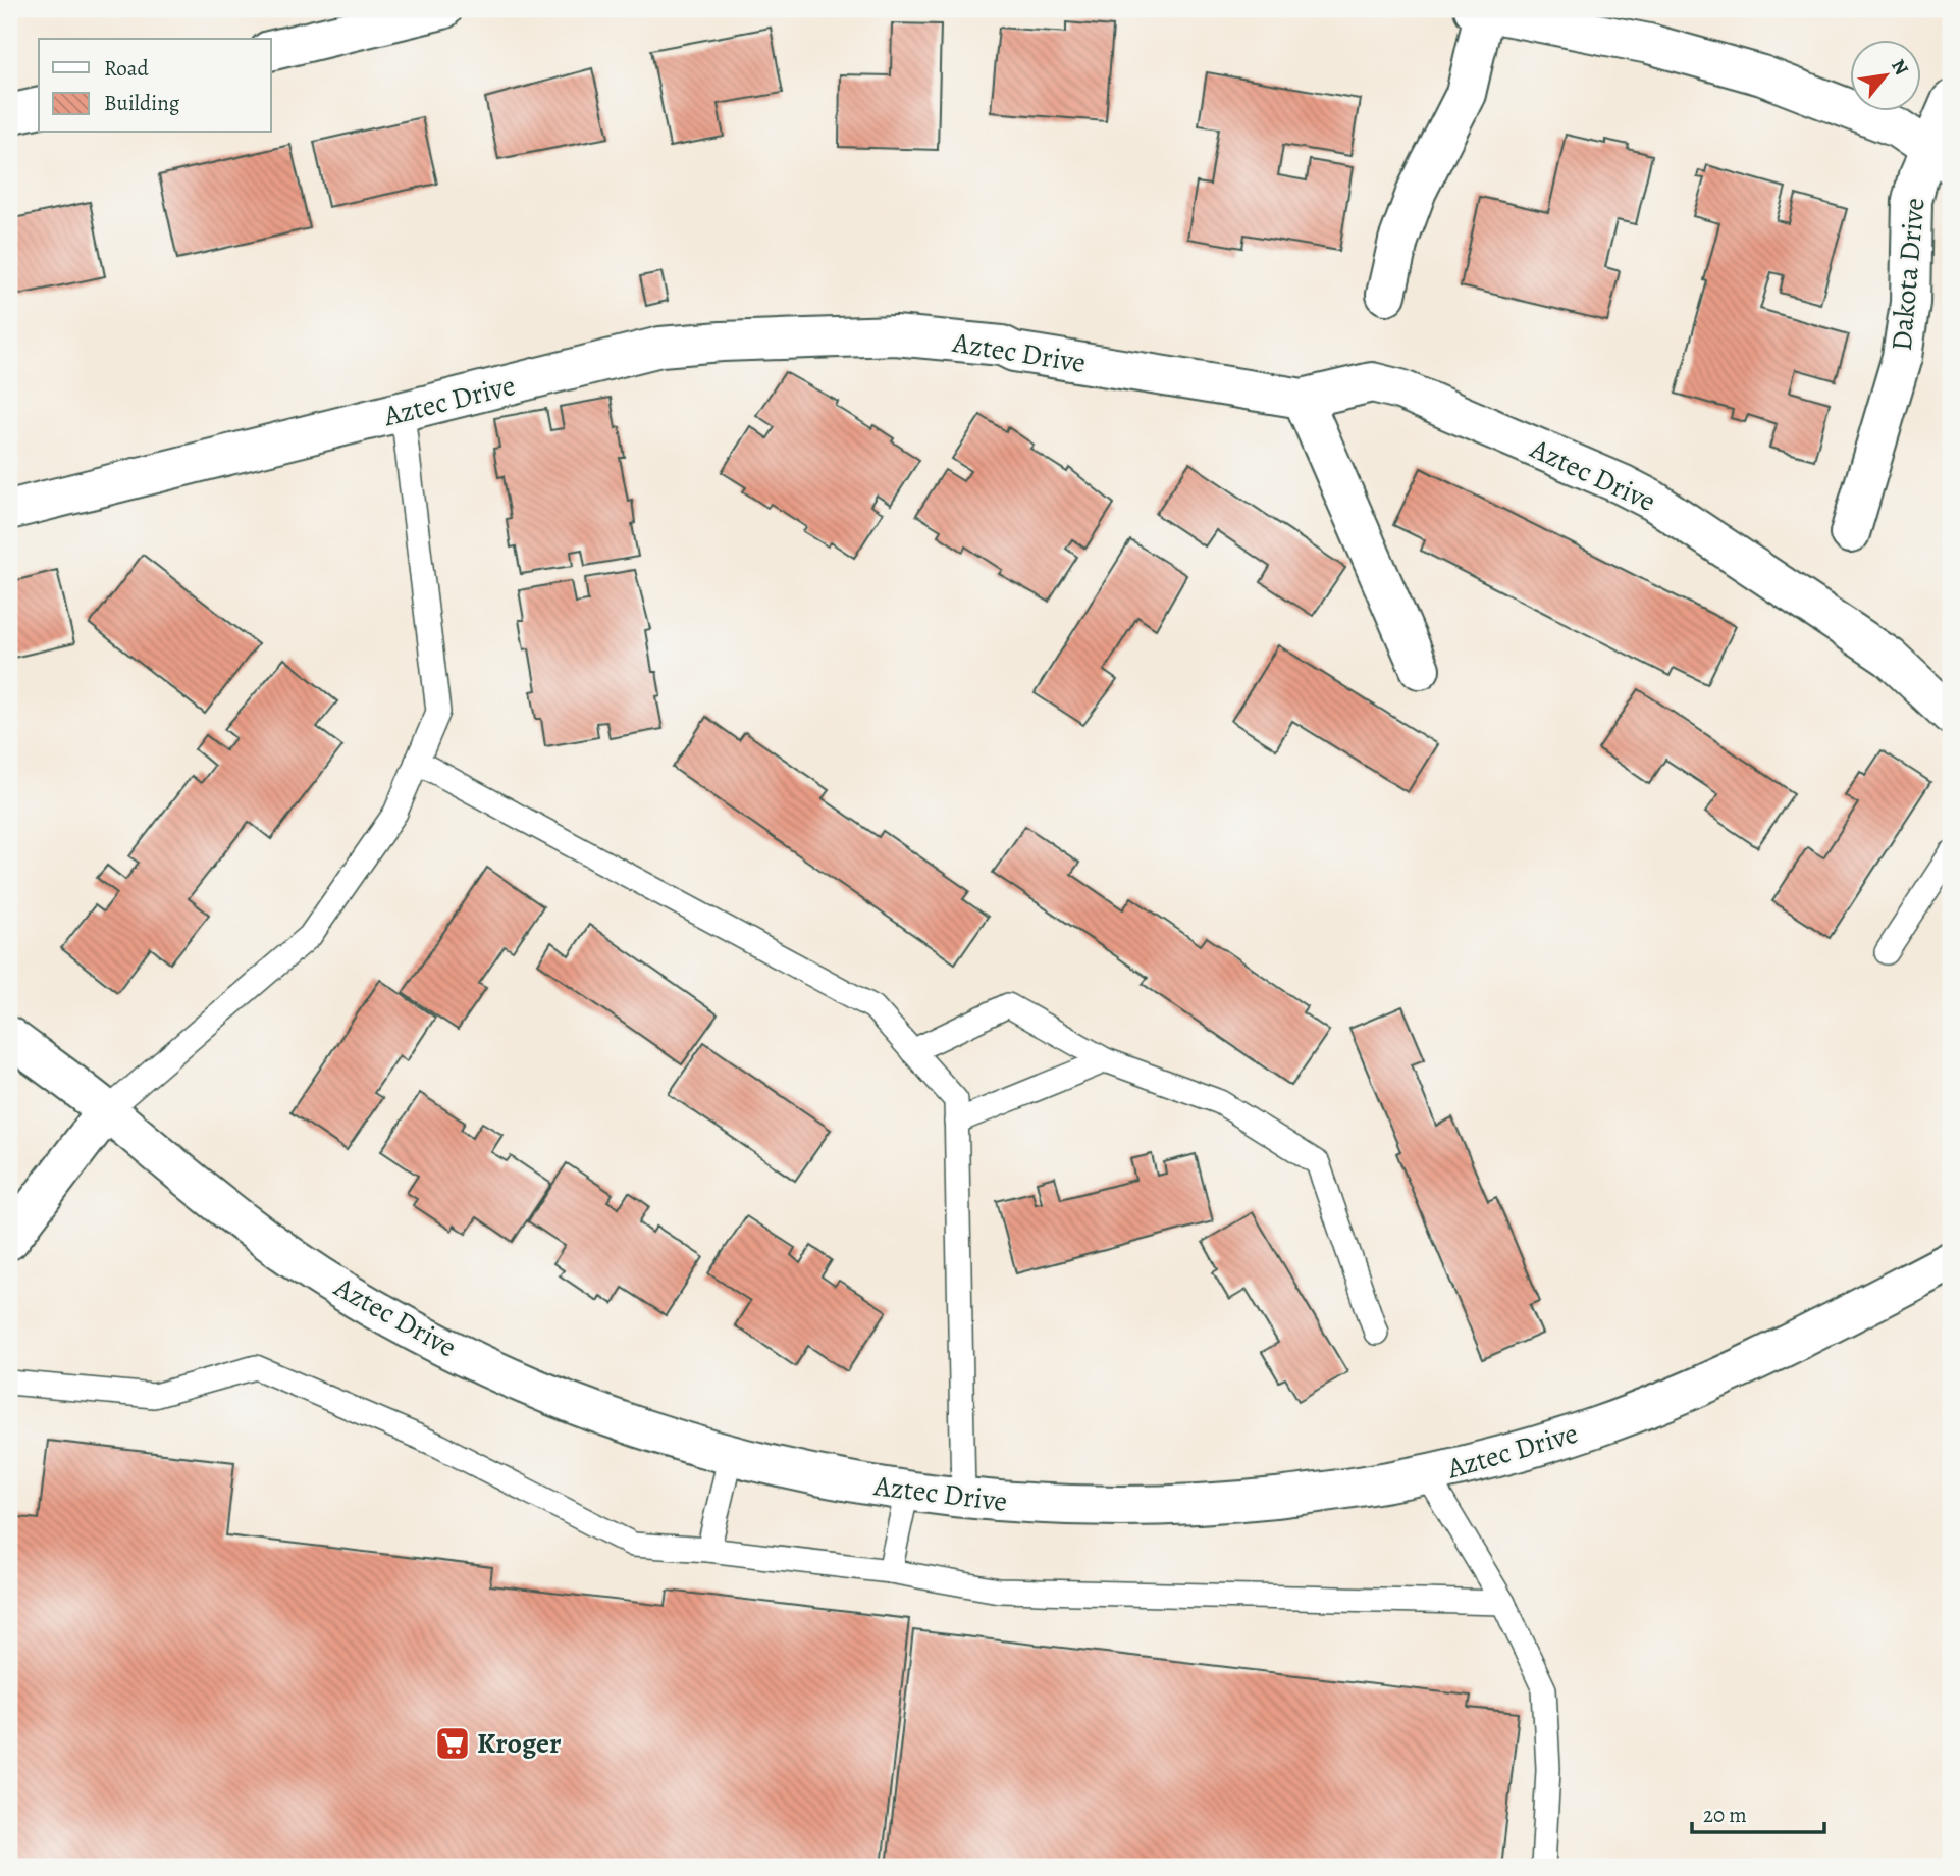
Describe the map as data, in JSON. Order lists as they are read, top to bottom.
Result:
{
  "streets": {
    "street": ["Dakota Drive", "Aztec Drive"]
  },
  "places": {
    "supermarket": ["Kroger"]
  },
  "legend": ["Road", "Building"],
  "scale_bar": "20 m",
  "north": "top right"
}
